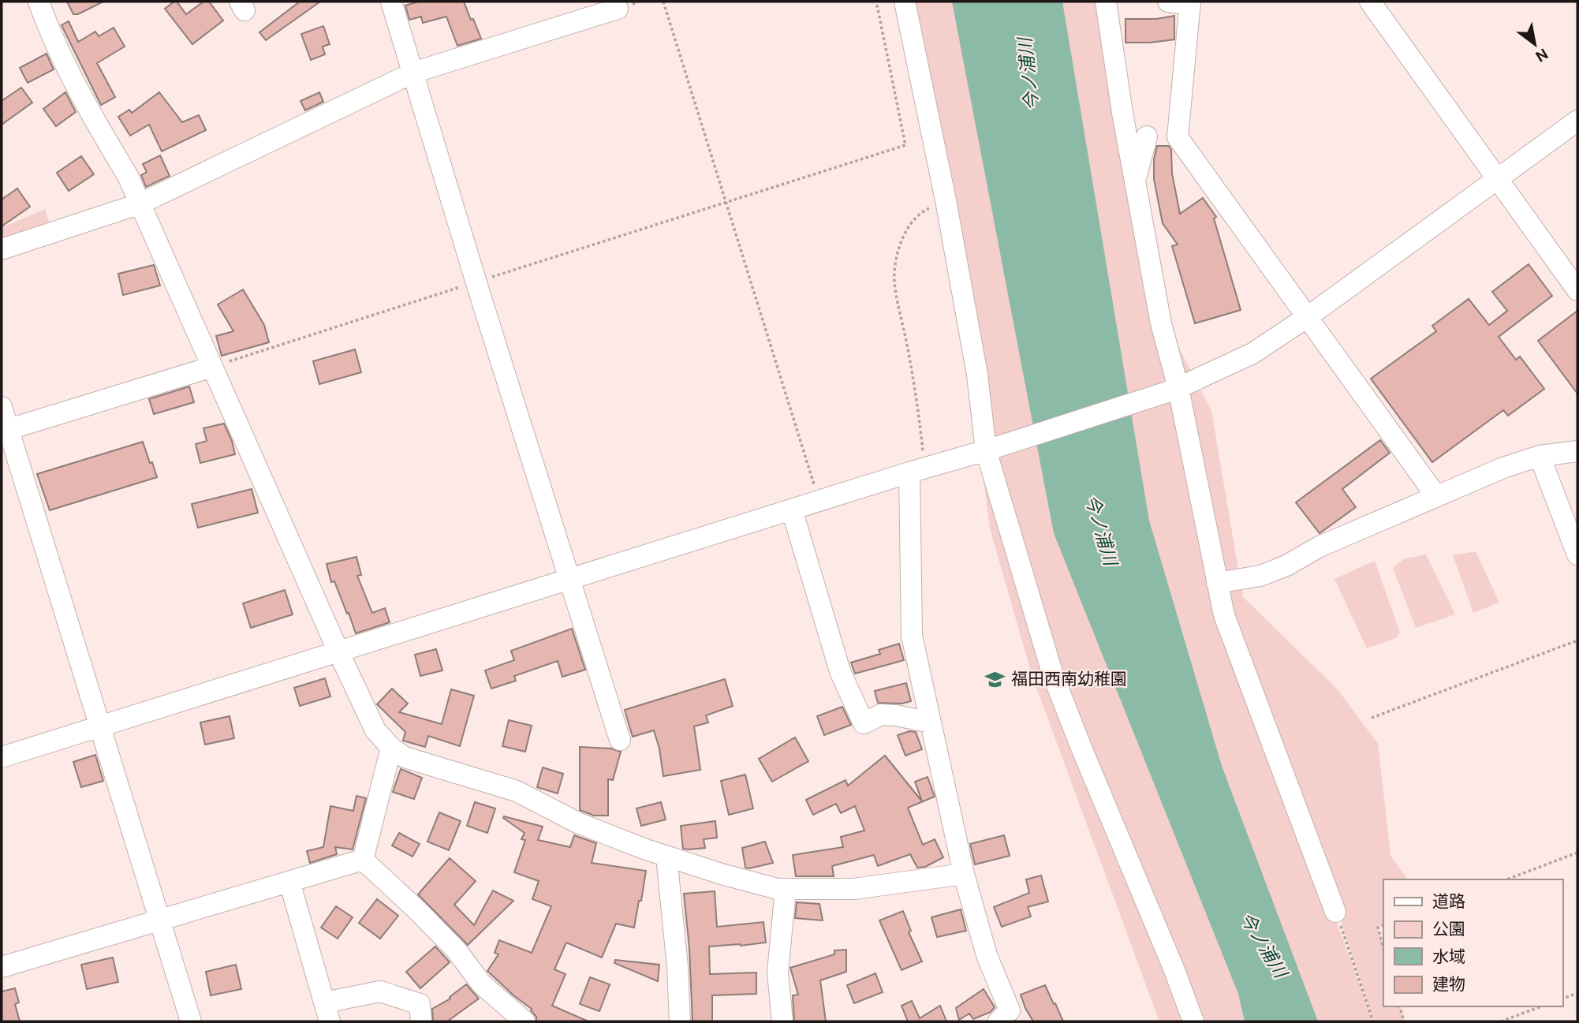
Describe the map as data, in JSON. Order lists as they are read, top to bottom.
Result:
{
  "water": ["今ノ浦川"],
  "places": {
    "school or university": ["福田西南幼稚園"]
  },
  "legend": [
    "道路",
    "公園",
    "水域",
    "建物"
  ],
  "north": "bottom right"
}
